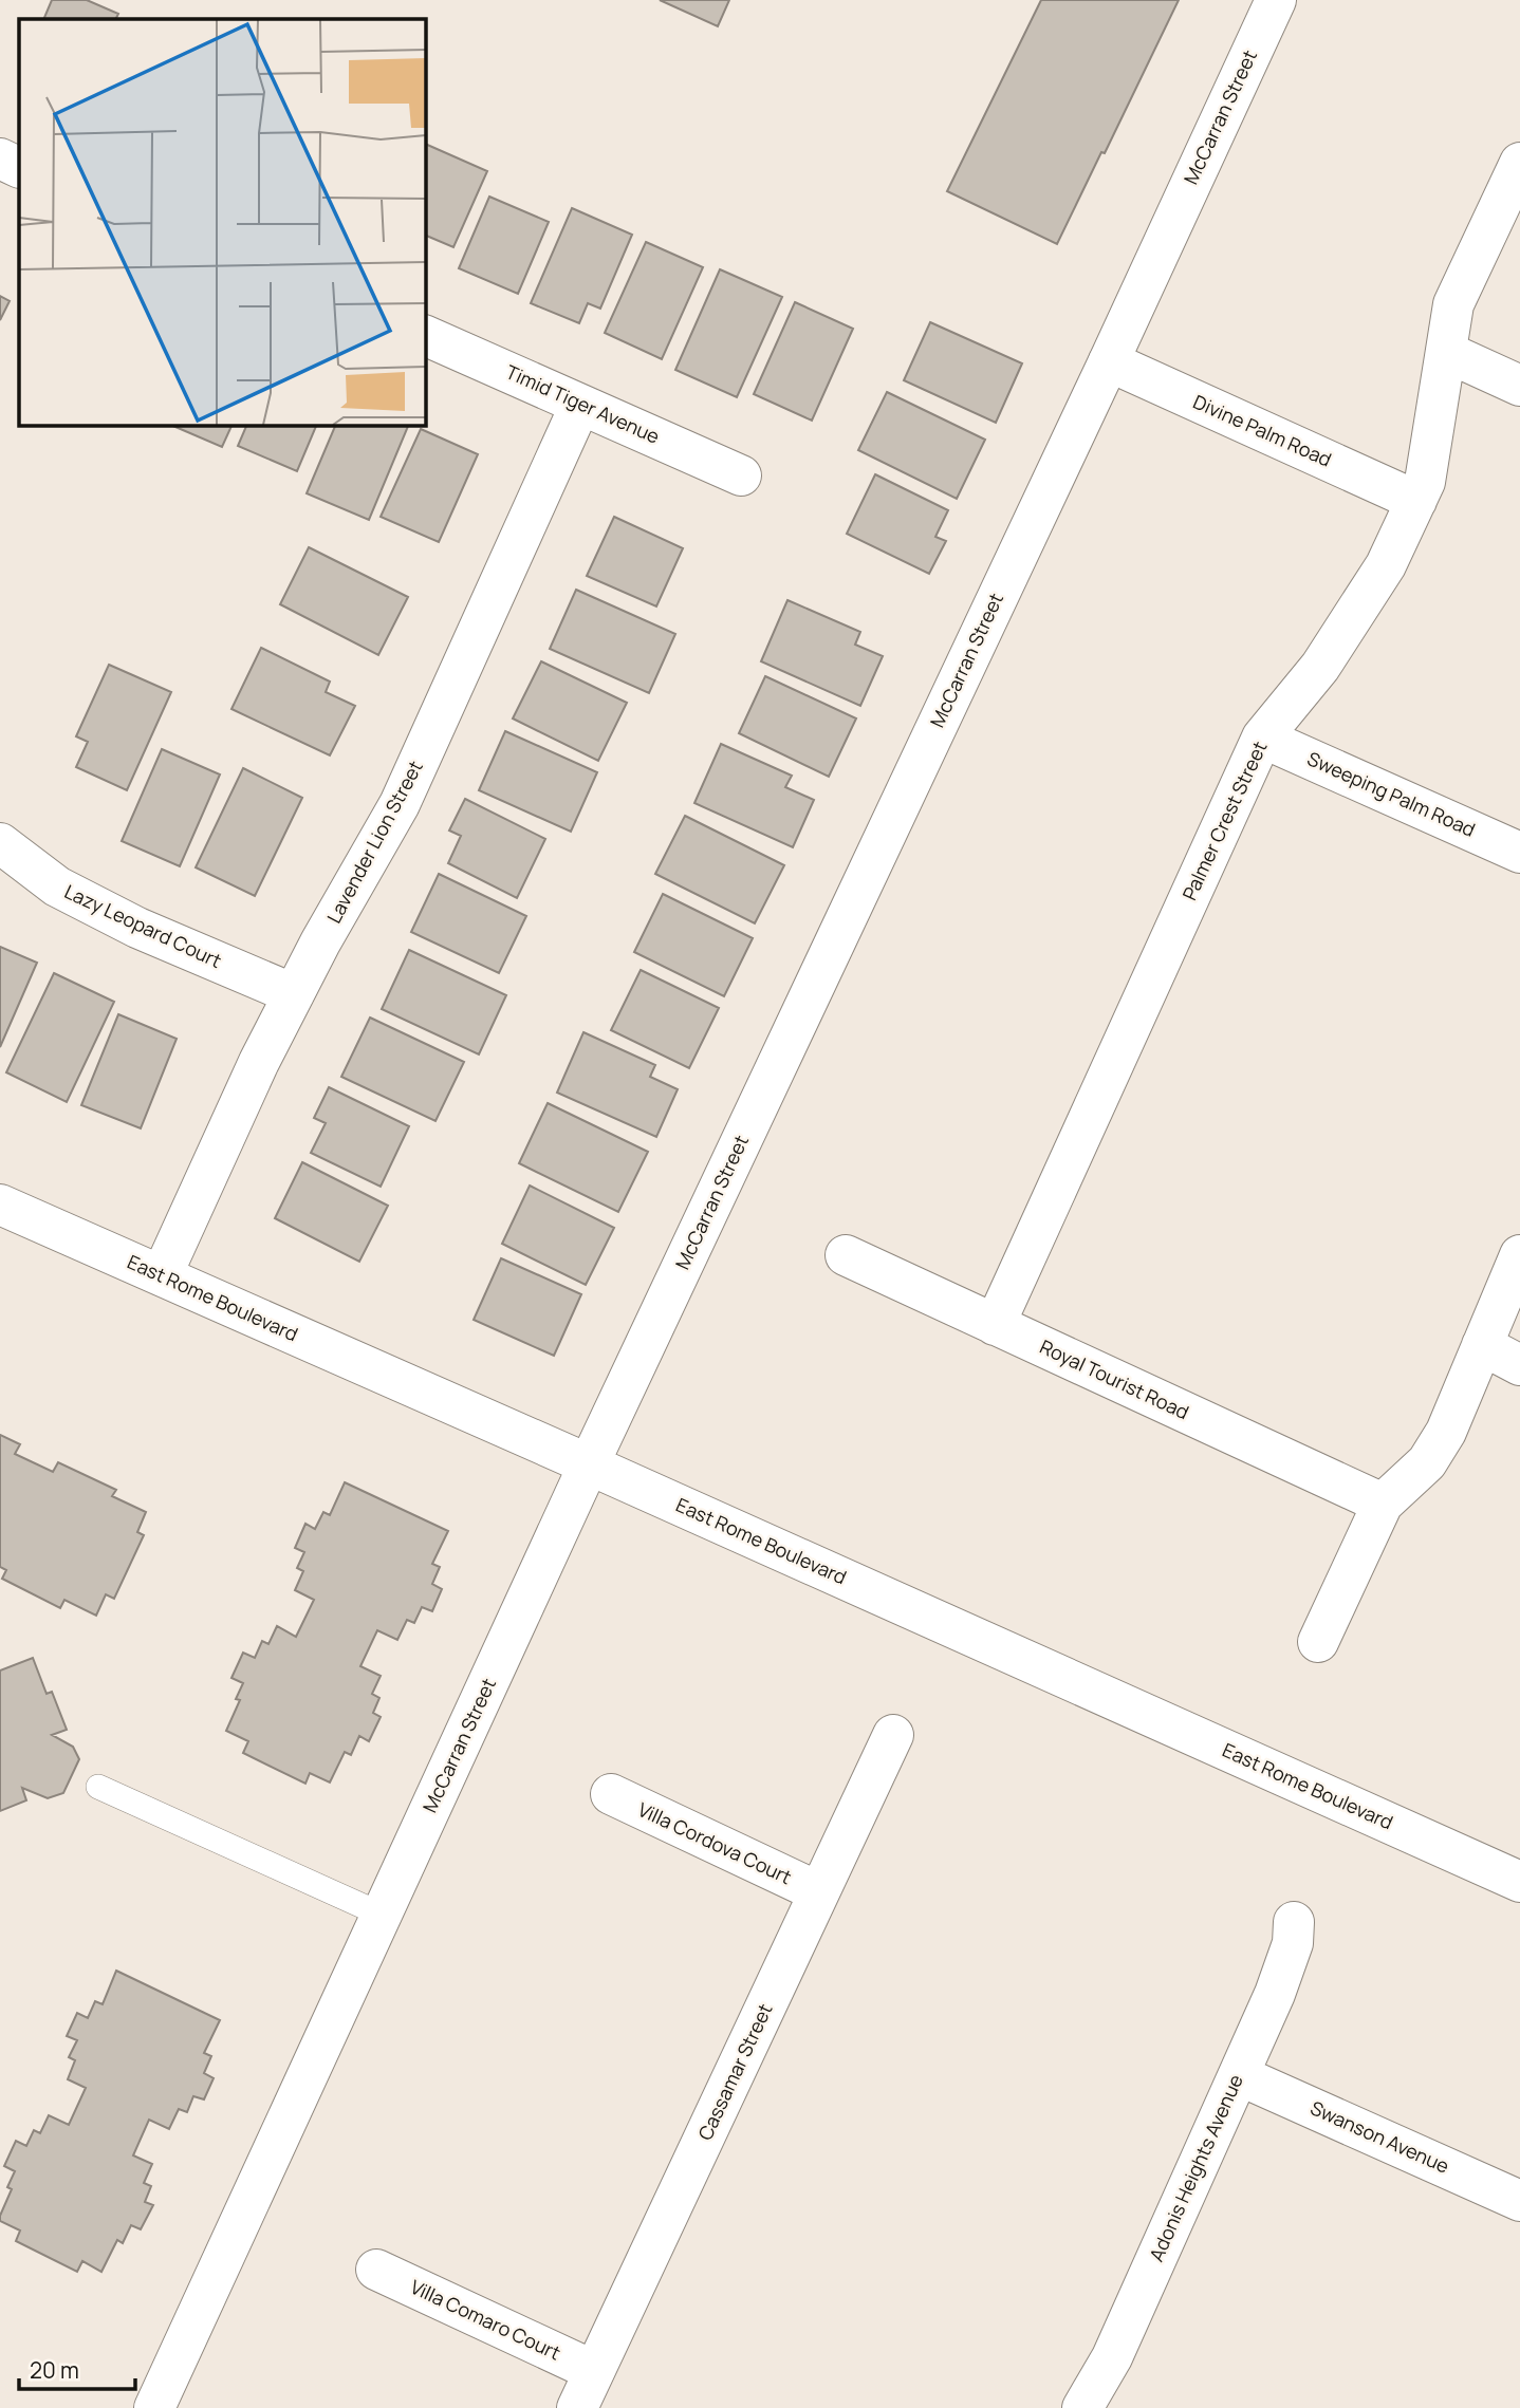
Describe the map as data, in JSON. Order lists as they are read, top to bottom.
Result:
{
  "streets": {
    "street": [
      "McCarran Street",
      "Timid Tiger Avenue",
      "Divine Palm Road",
      "Sweeping Palm Road",
      "Palmer Crest Street",
      "Lavender Lion Street",
      "Lazy Leopard Court",
      "East Rome Boulevard",
      "Royal Tourist Road",
      "Villa Cordova Court",
      "Cassamar Street",
      "Swanson Avenue",
      "Adonis Heights Avenue",
      "Villa Comaro Court"
    ]
  },
  "crossings": [
    ["McCarran Street", "Divine Palm Road"],
    ["McCarran Street", "East Rome Boulevard"],
    ["Timid Tiger Avenue", "Lavender Lion Street"],
    ["Divine Palm Road", "Palmer Crest Street"],
    ["Sweeping Palm Road", "Palmer Crest Street"],
    ["Palmer Crest Street", "Royal Tourist Road"],
    ["Lavender Lion Street", "Lazy Leopard Court"],
    ["Lavender Lion Street", "East Rome Boulevard"],
    ["Villa Cordova Court", "Cassamar Street"],
    ["Cassamar Street", "Villa Comaro Court"],
    ["Swanson Avenue", "Adonis Heights Avenue"]
  ],
  "scale_bar": "20 m"
}
